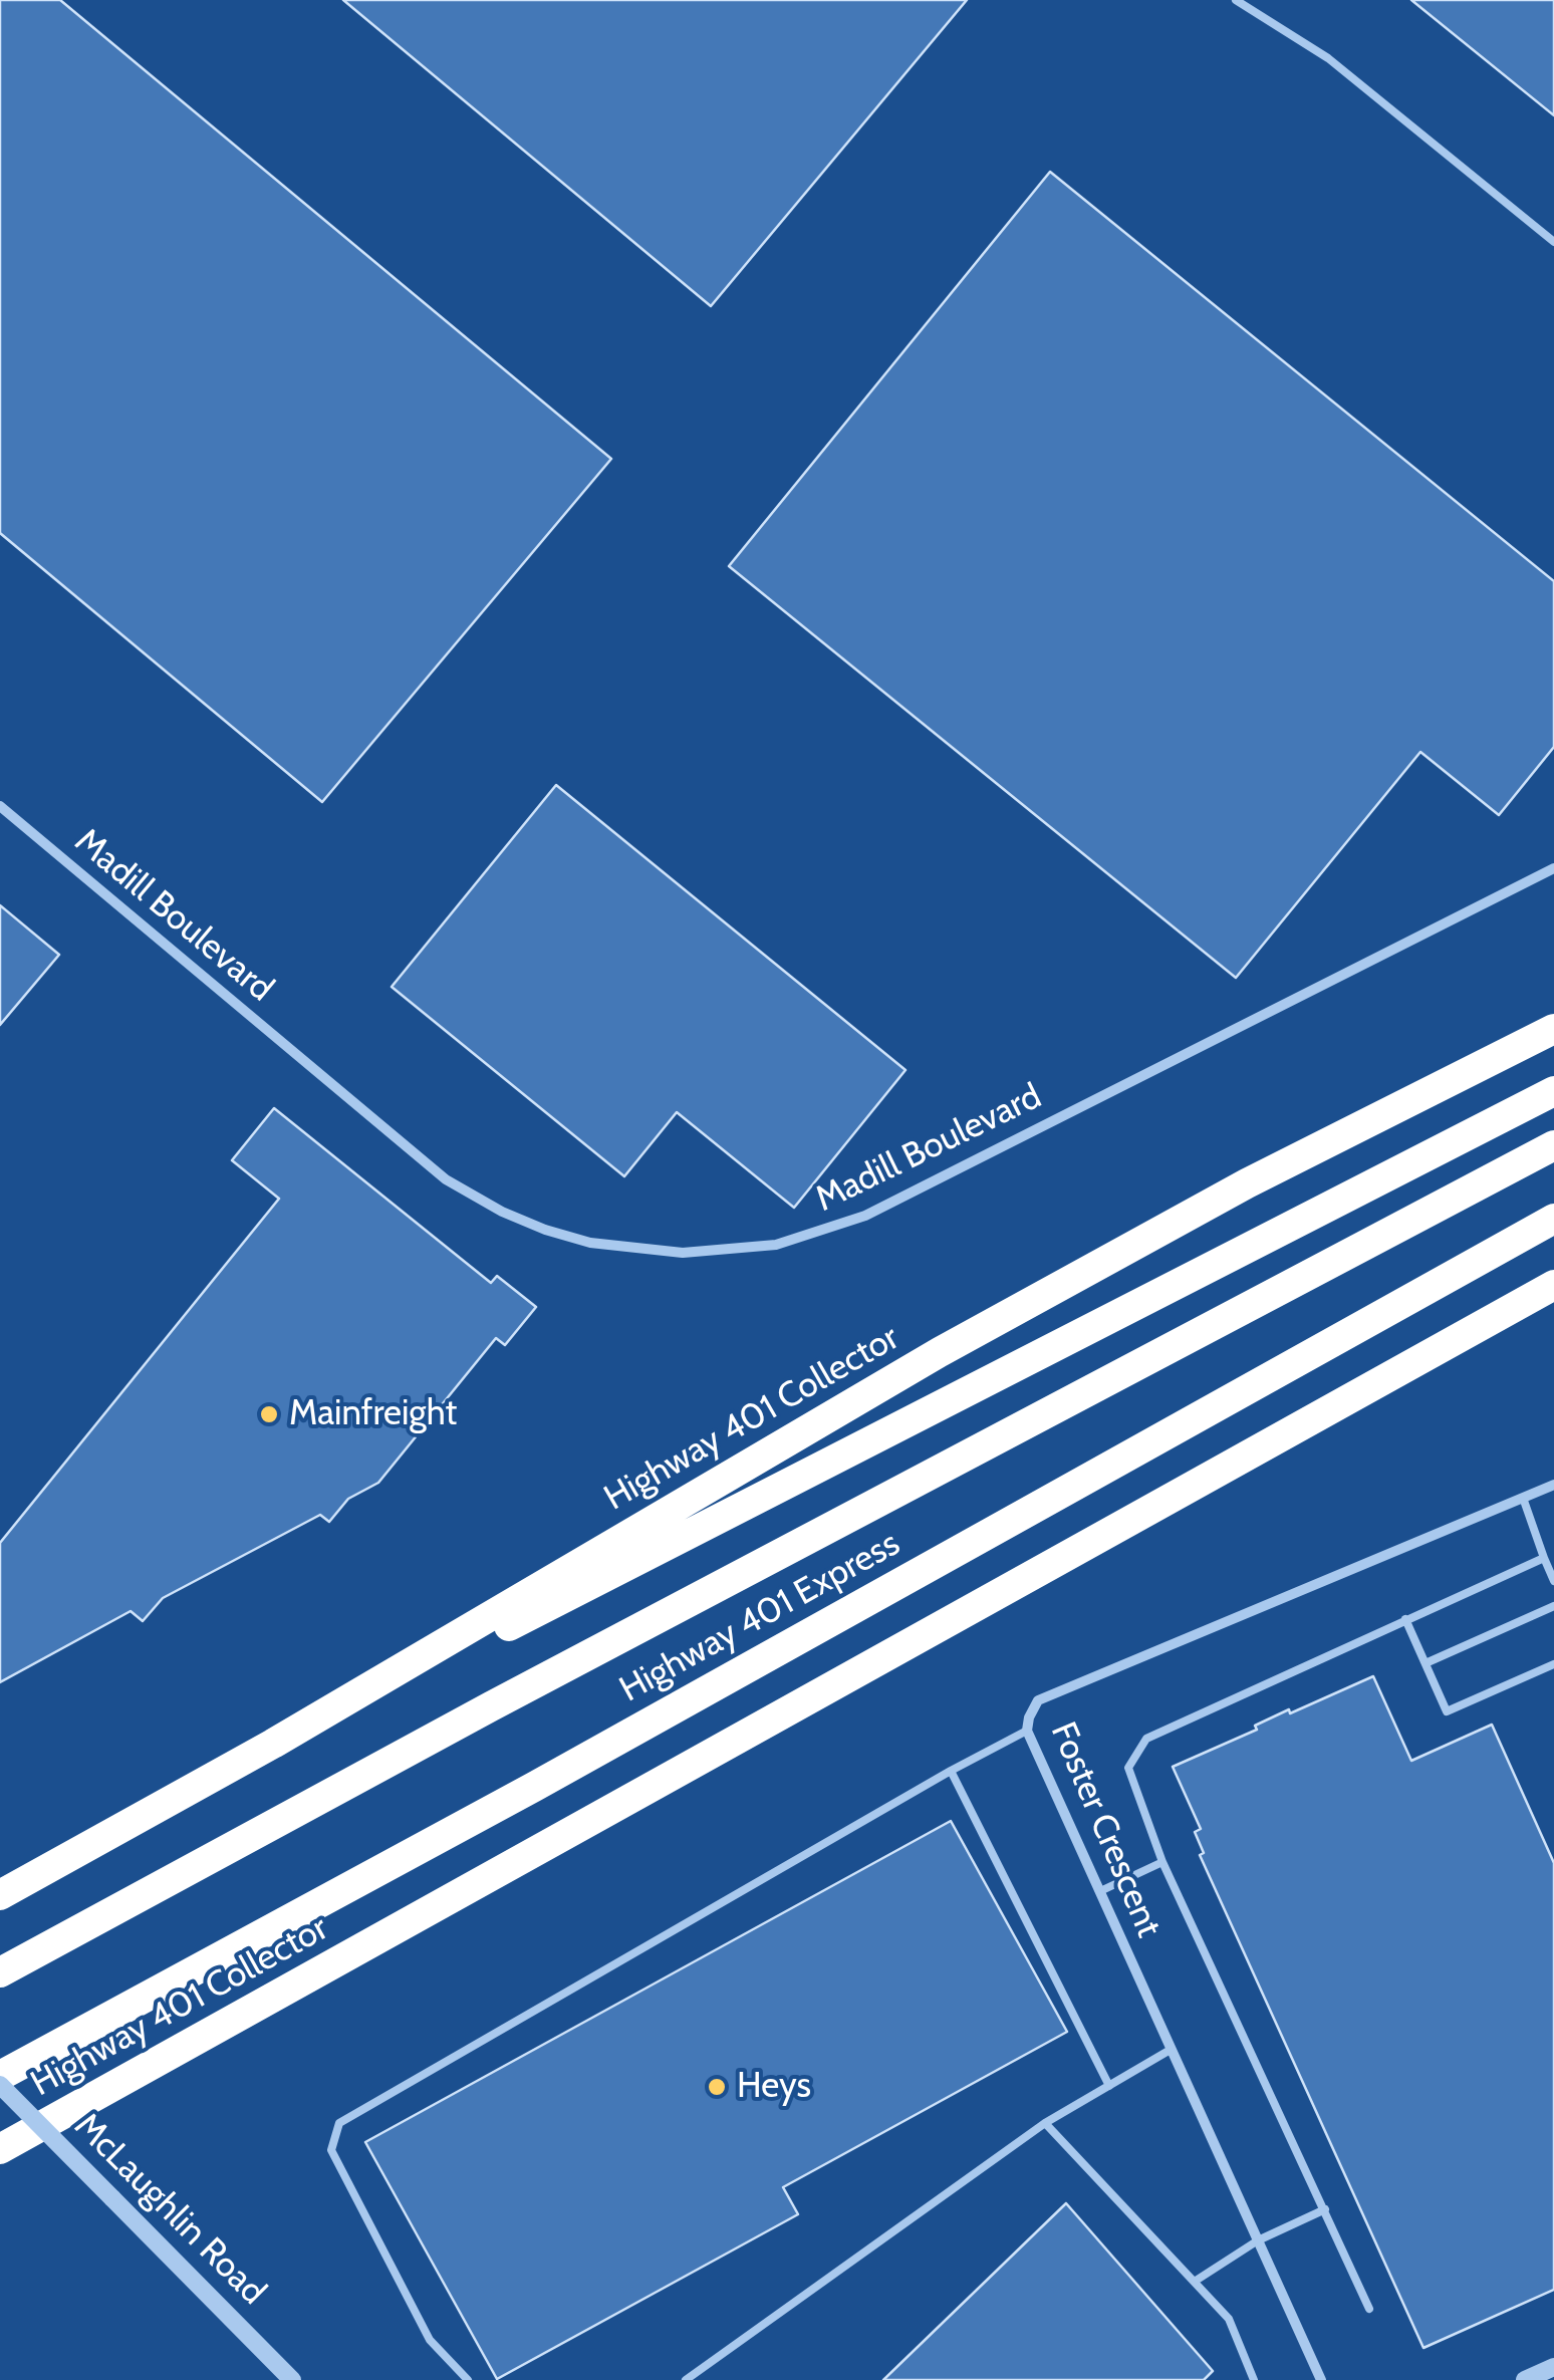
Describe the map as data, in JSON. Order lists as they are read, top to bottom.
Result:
{
  "streets": {
    "highway": ["Highway 401 Collector", "Highway 401 Express"],
    "street": ["Madill Boulevard", "Foster Crescent", "McLaughlin Road"]
  },
  "places": ["Mainfreight", "Heys"]
}
